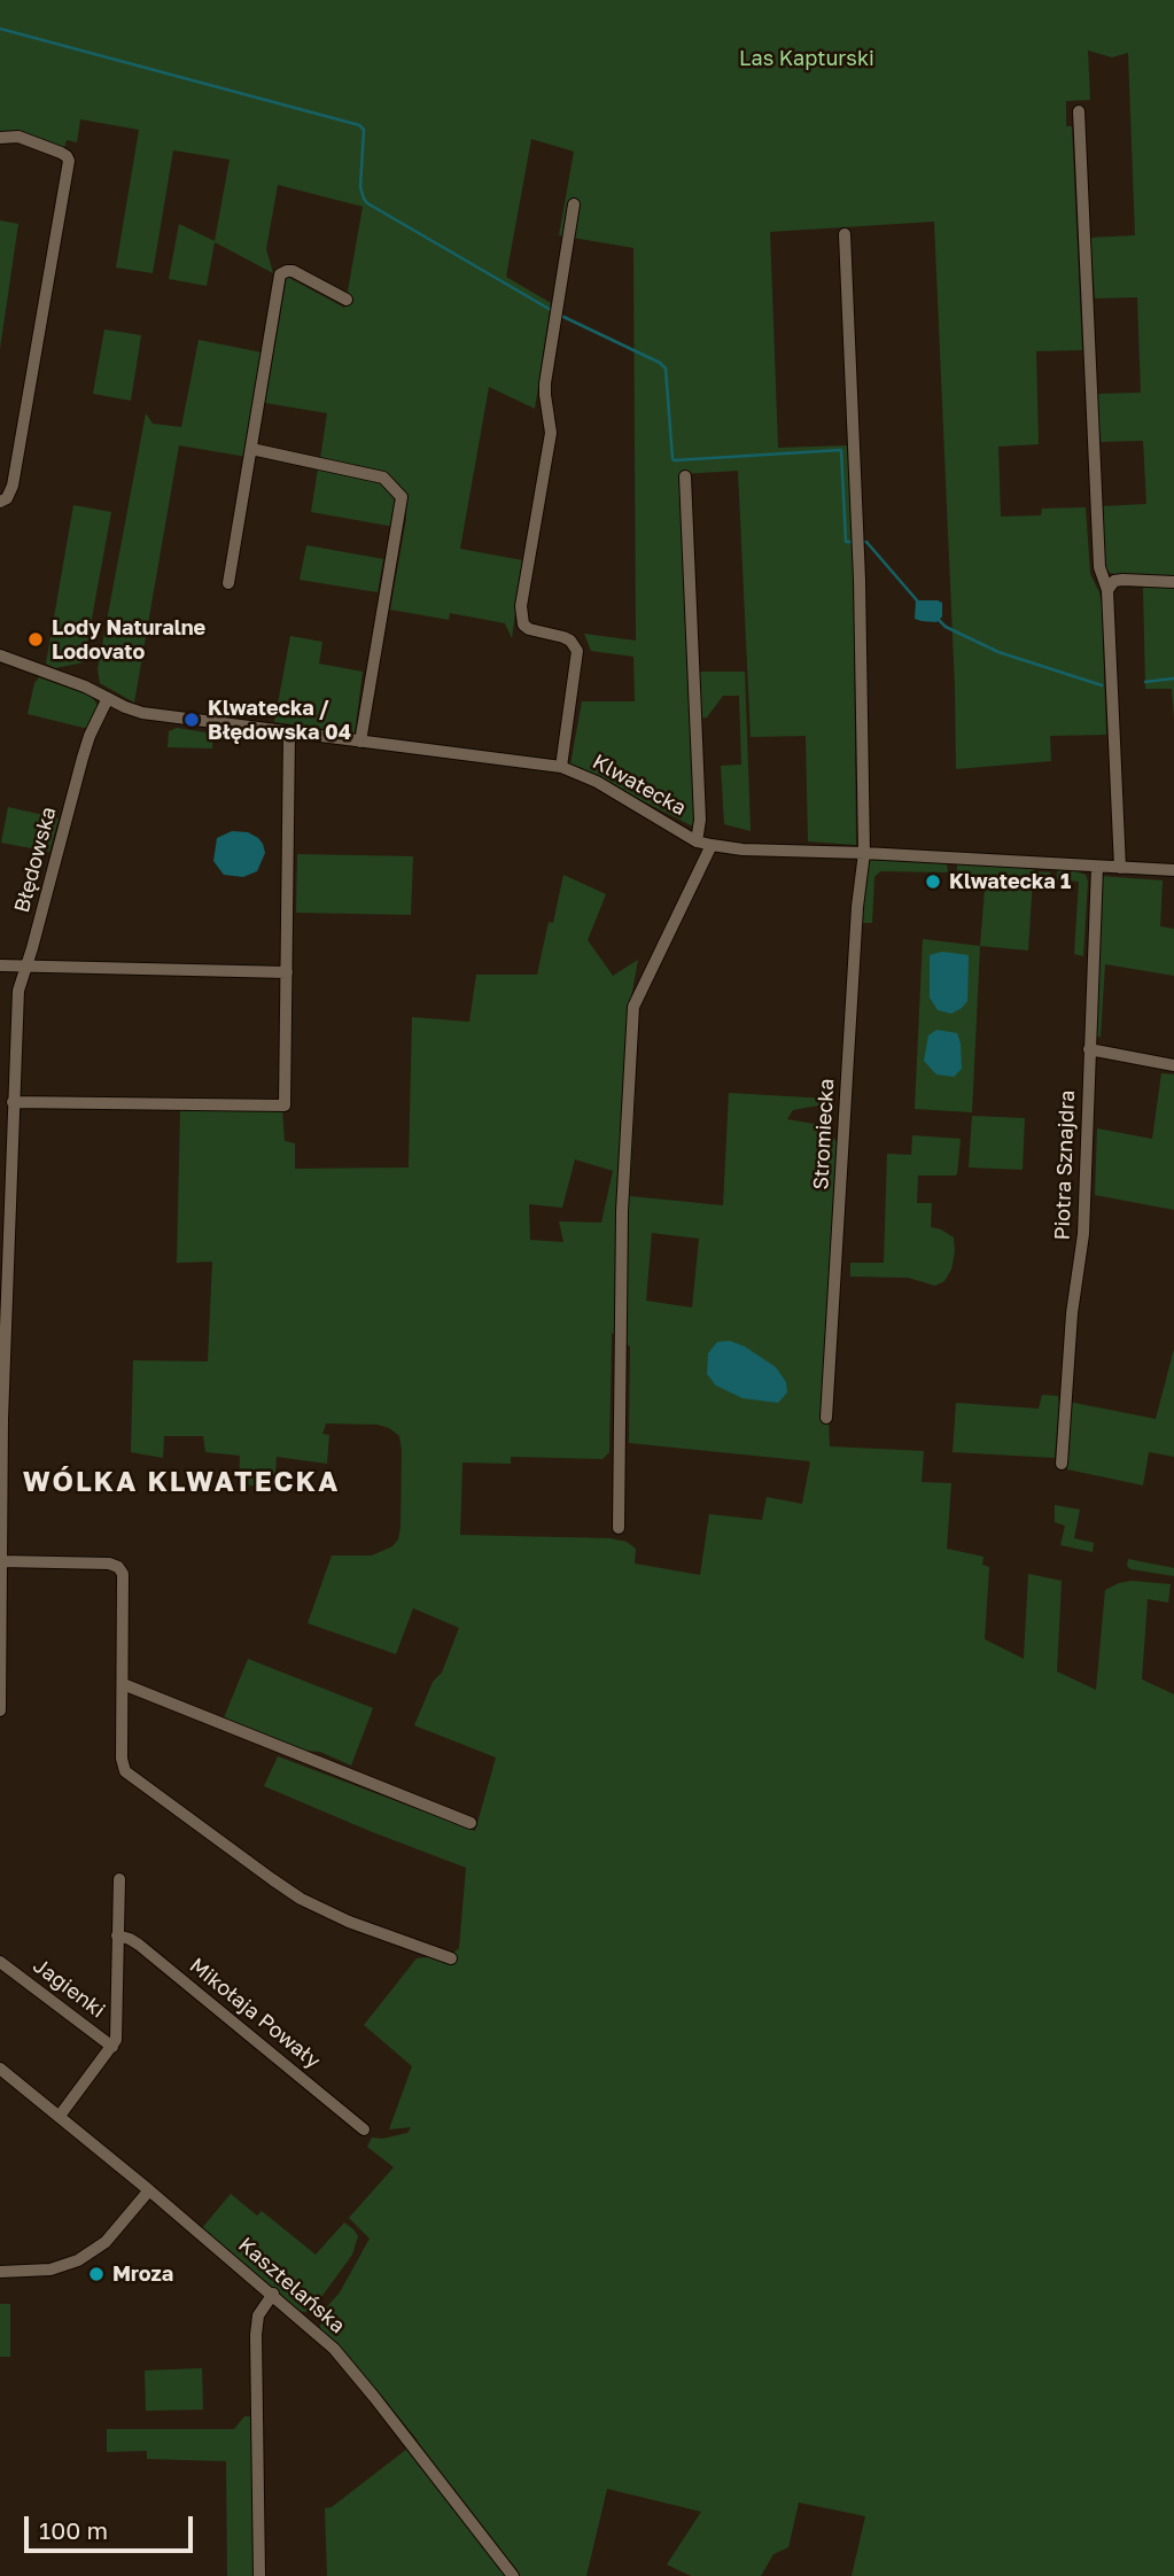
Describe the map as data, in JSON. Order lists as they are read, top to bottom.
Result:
{
  "streets": {
    "street": [
      "Klwatecka",
      "Błędowska",
      "Stromiecka",
      "Piotra Sznajdra",
      "Jagienki",
      "Mikołaja Powały",
      "Kasztelańska"
    ]
  },
  "crossings": [
    ["Klwatecka", "Błędowska"],
    ["Klwatecka", "Stromiecka"],
    ["Klwatecka", "Piotra Sznajdra"]
  ],
  "districts": ["WÓLKA KLWATECKA"],
  "parks": ["Las Kapturski"],
  "places": [
    "Lody Naturalne Lodovato",
    "Klwatecka / Błędowska 04",
    "Klwatecka 1",
    "Mroza"
  ],
  "scale_bar": "100 m"
}
